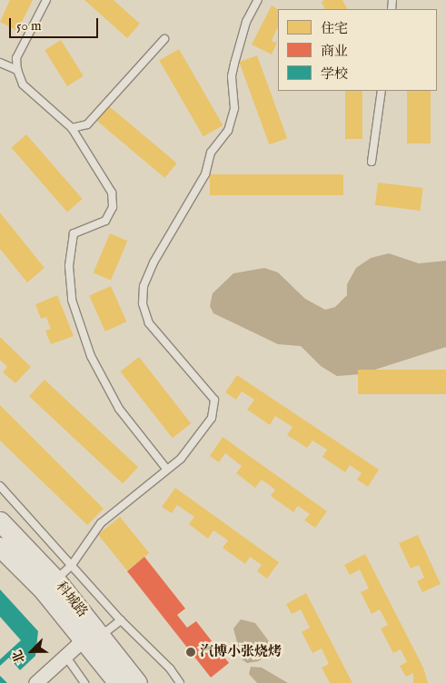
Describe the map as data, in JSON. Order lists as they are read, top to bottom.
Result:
{
  "streets": {
    "main road": ["科城路"]
  },
  "places": ["汽博小张烧烤"],
  "legend": ["住宅", "商业", "学校"],
  "scale_bar": "50 m",
  "north": "bottom left"
}
